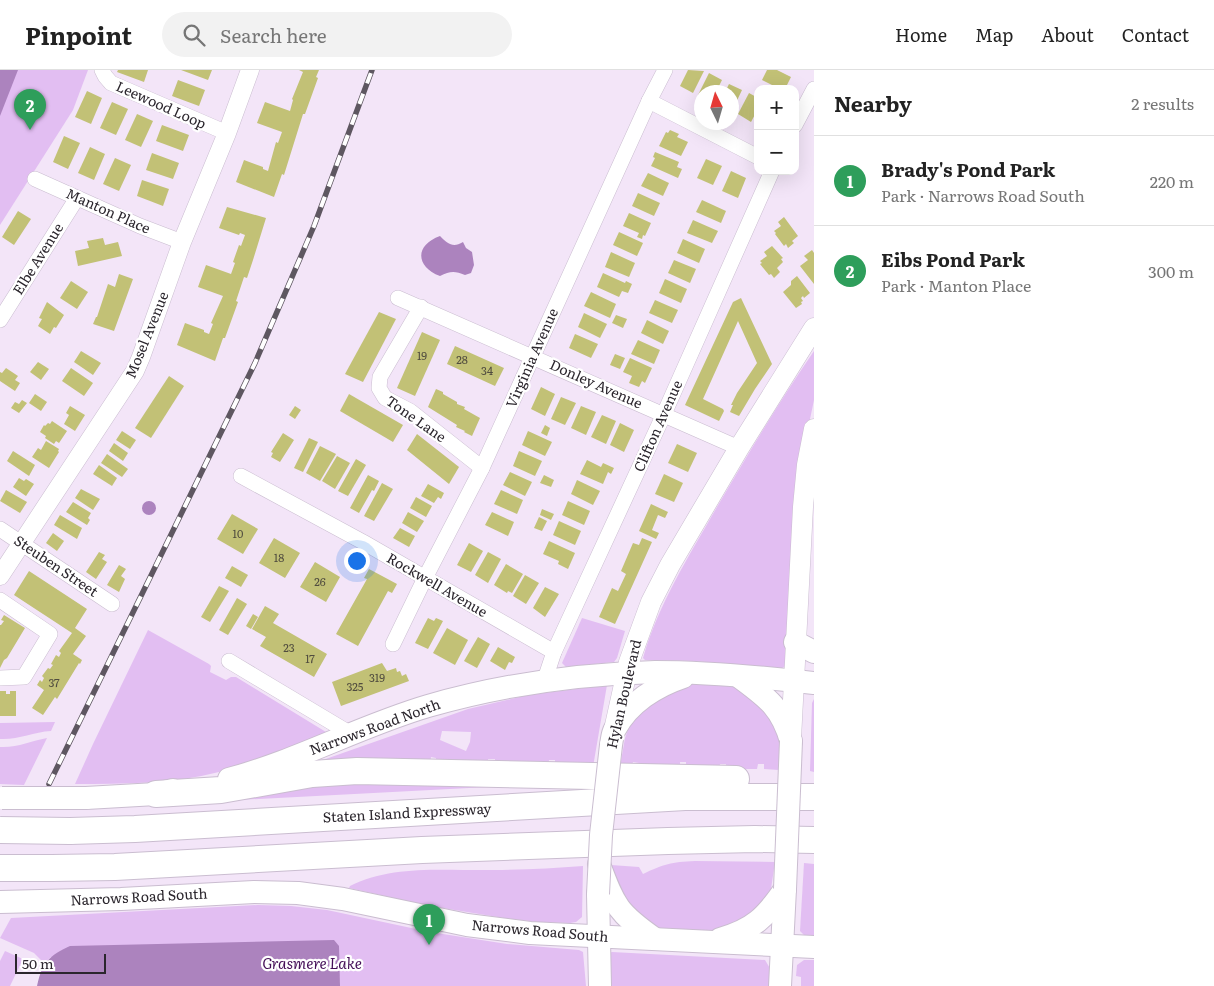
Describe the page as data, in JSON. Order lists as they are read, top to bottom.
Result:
{
  "streets": {
    "highway": ["Staten Island Expressway"],
    "main road": ["Hylan Boulevard", "Narrows Road North", "Narrows Road South"],
    "street": [
      "Leewood Loop",
      "Manton Place",
      "Elbe Avenue",
      "Mosel Avenue",
      "Virginia Avenue",
      "Donley Avenue",
      "Tone Lane",
      "Clifton Avenue",
      "Steuben Street",
      "Rockwell Avenue"
    ]
  },
  "crossings": [
    ["Leewood Loop", "Mosel Avenue"],
    ["Manton Place", "Elbe Avenue"],
    ["Manton Place", "Mosel Avenue"],
    ["Mosel Avenue", "Steuben Street"],
    ["Virginia Avenue", "Donley Avenue"],
    ["Virginia Avenue", "Tone Lane"],
    ["Virginia Avenue", "Rockwell Avenue"],
    ["Donley Avenue", "Tone Lane"],
    ["Donley Avenue", "Clifton Avenue"],
    ["Donley Avenue", "Hylan Boulevard"],
    ["Clifton Avenue", "Rockwell Avenue"],
    ["Clifton Avenue", "Narrows Road North"],
    ["Hylan Boulevard", "Narrows Road North"],
    ["Hylan Boulevard", "Narrows Road South"]
  ],
  "water": ["Grasmere Lake"],
  "house_numbers": [
    "19",
    "28",
    "34",
    "10",
    "18",
    "26",
    "23",
    "17",
    "319",
    "37",
    "325"
  ],
  "scale_bar": "50 m",
  "north": "top",
  "page": {
    "header": "Pinpoint",
    "search": "Search here",
    "nav": [
      "Home",
      "Map",
      "About",
      "Contact"
    ],
    "heading": ["Nearby", "2 results"],
    "map_buttons": ["+", "−"],
    "pins": ["2", "1"],
    "list": [
      {
        "mark": "1",
        "name": "Brady's Pond Park",
        "note": "Park · Narrows Road South",
        "value": "220 m"
      },
      {
        "mark": "2",
        "name": "Eibs Pond Park",
        "note": "Park · Manton Place",
        "value": "300 m"
      }
    ],
    "scale": "50 m"
  }
}
